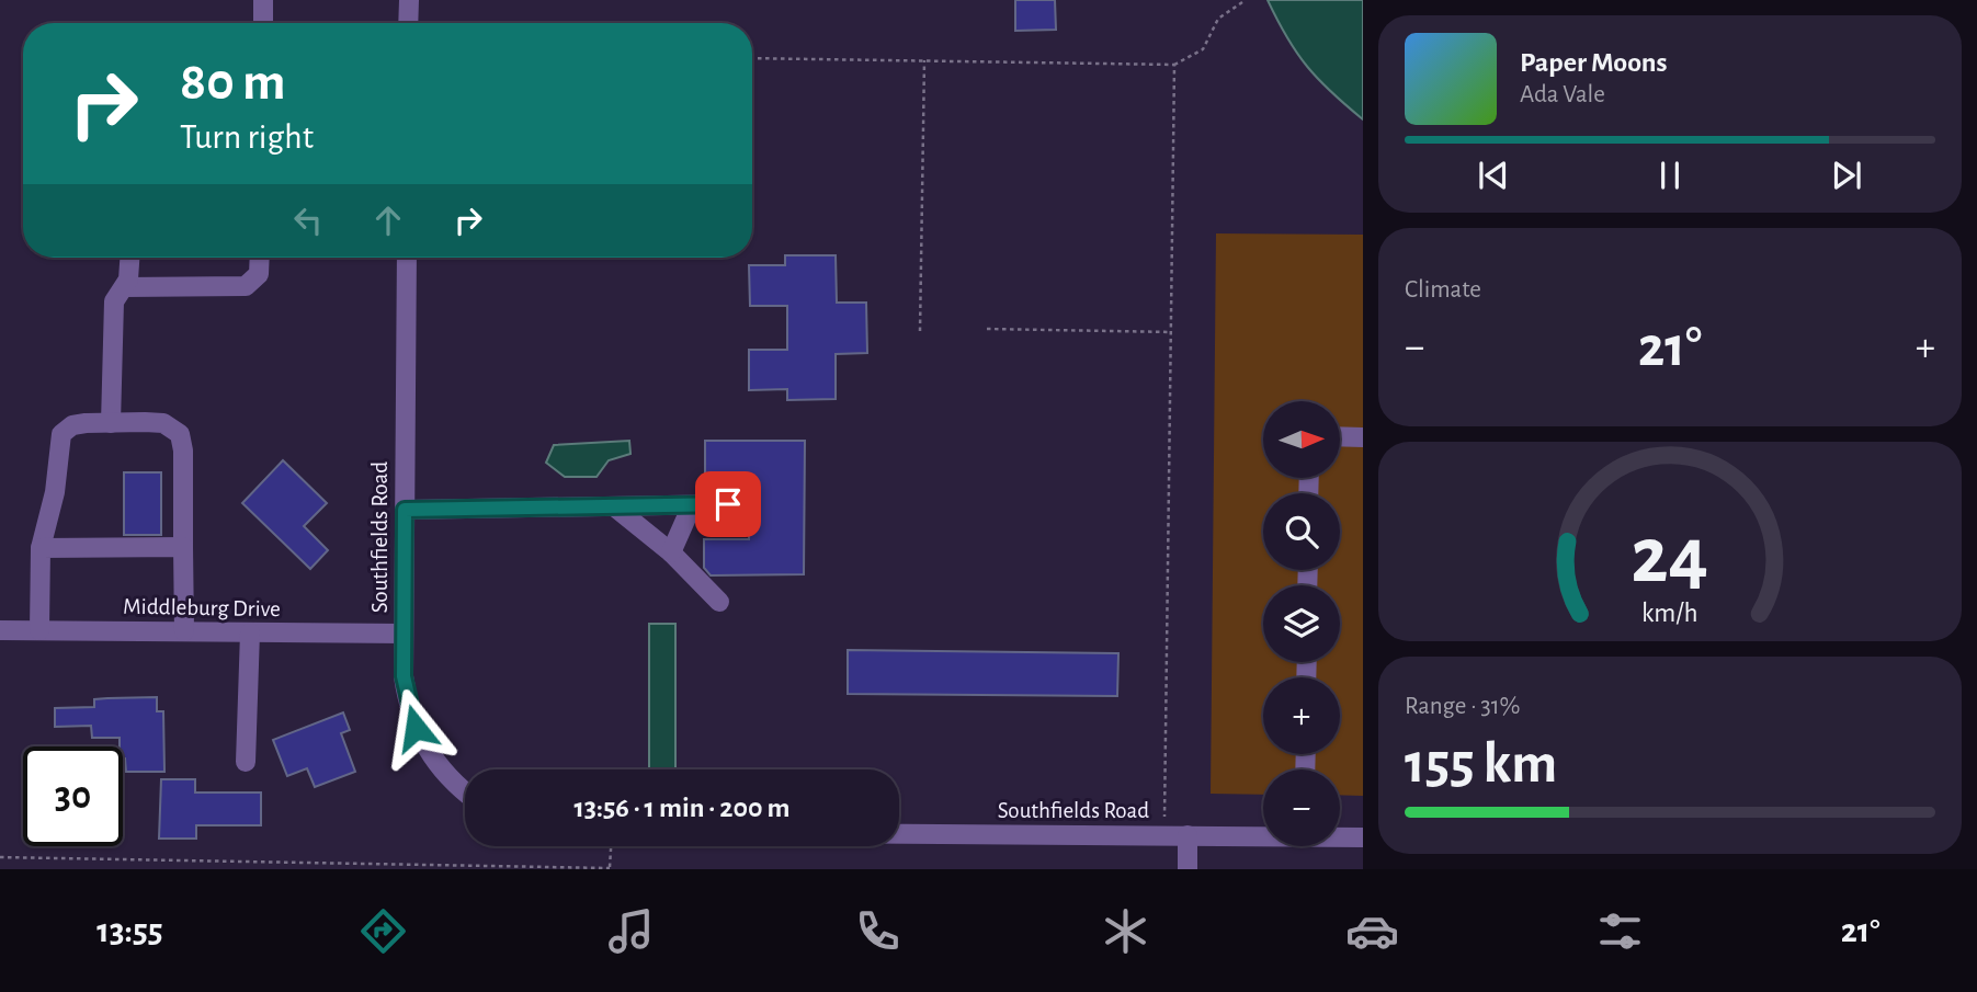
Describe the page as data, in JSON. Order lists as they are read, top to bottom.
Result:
{
  "streets": {
    "street": ["Southfields Road", "Middleburg Drive"]
  },
  "crossings": [
    ["Southfields Road", "Middleburg Drive"]
  ],
  "north": "right",
  "page": {
    "turn": ["80 m", "Turn right"],
    "song": ["Paper Moons", "Ada Vale"],
    "tile": [
      "Climate",
      ["Range · 31%", "155 km"]
    ],
    "heat": ["−", "21°", "+"],
    "map_buttons": ["+", "−"],
    "limit": "30",
    "trip": "13:56 · 1 min · 200 m",
    "tabs": ["13:55", "21°"],
    "gauge": ["24", "km/h"]
  }
}
